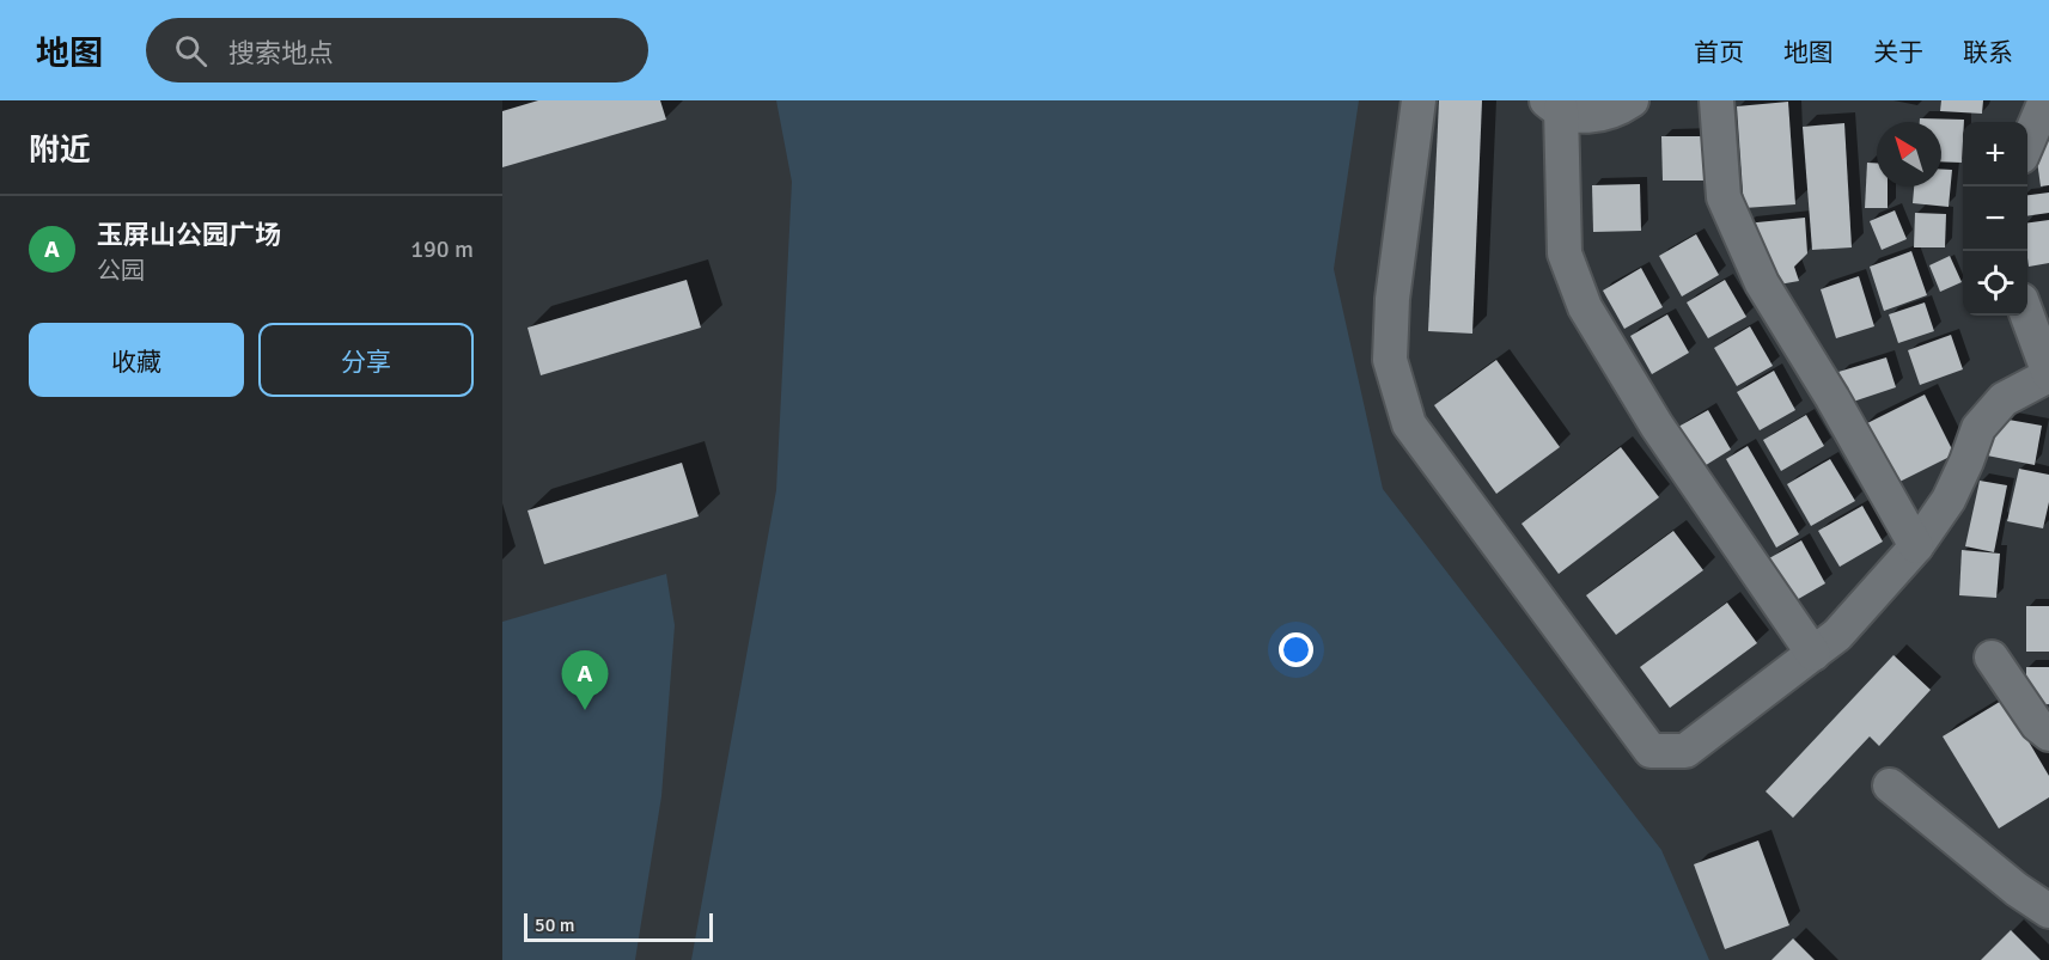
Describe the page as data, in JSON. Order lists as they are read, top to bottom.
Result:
{
  "scale_bar": "50 m",
  "north": "top left",
  "page": {
    "header": "地图",
    "search": "搜索地点",
    "nav": [
      "首页",
      "地图",
      "关于",
      "联系"
    ],
    "heading": "附近",
    "map_buttons": ["+", "−"],
    "list": [
      {
        "mark": "A",
        "name": "玉屏山公园广场",
        "note": "公园",
        "value": "190 m"
      }
    ],
    "buttons": ["收藏", "分享"],
    "pins": "A",
    "scale": "50 m"
  }
}
